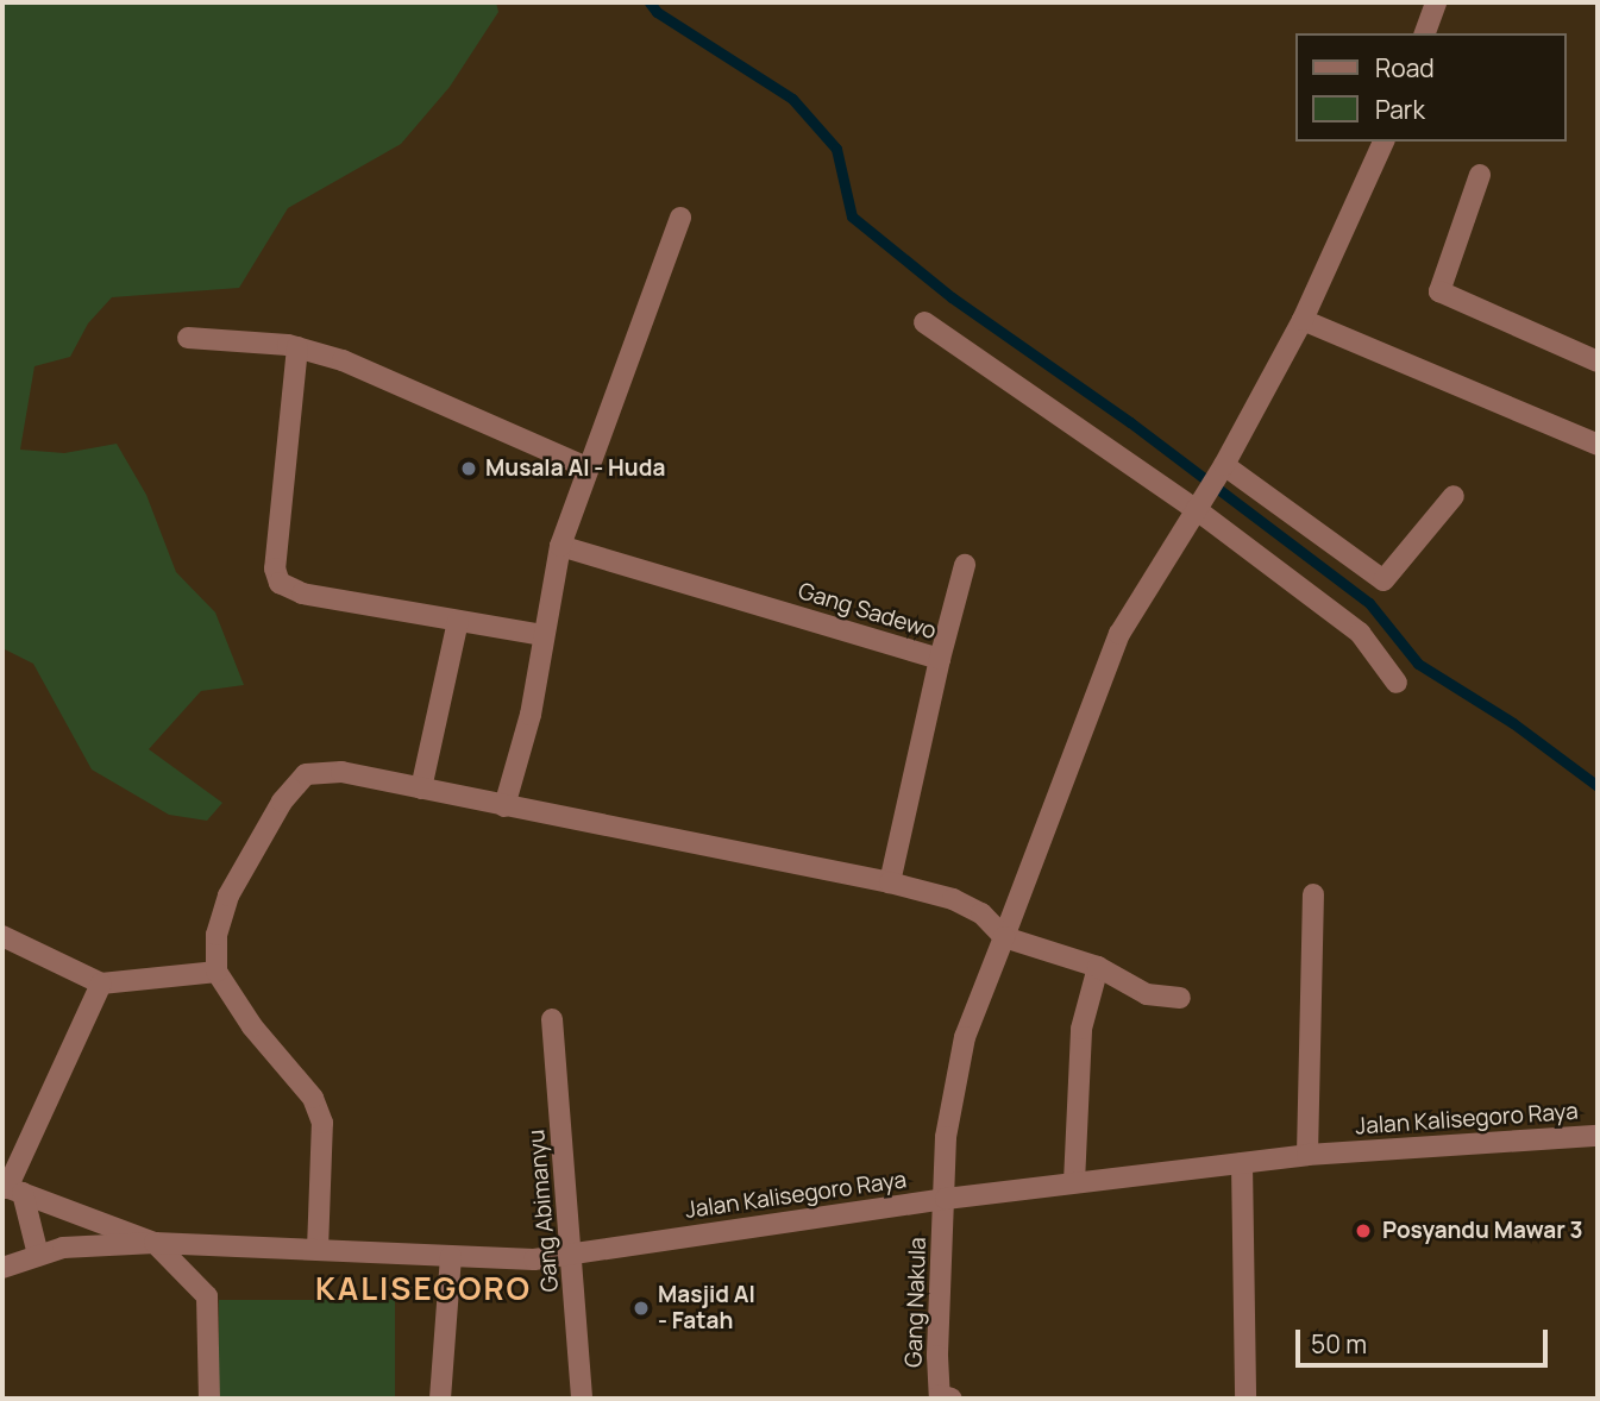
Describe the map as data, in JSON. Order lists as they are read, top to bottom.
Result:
{
  "streets": {
    "street": [
      "Gang Sadewo",
      "Jalan Kalisegoro Raya",
      "Gang Abimanyu",
      "Gang Nakula"
    ]
  },
  "crossings": [
    ["Jalan Kalisegoro Raya", "Gang Abimanyu"],
    ["Jalan Kalisegoro Raya", "Gang Nakula"]
  ],
  "districts": ["KALISEGORO"],
  "places": ["Musala Al - Huda", "Posyandu Mawar 3", "Masjid Al - Fatah"],
  "legend": ["Road", "Park"],
  "scale_bar": "50 m"
}
